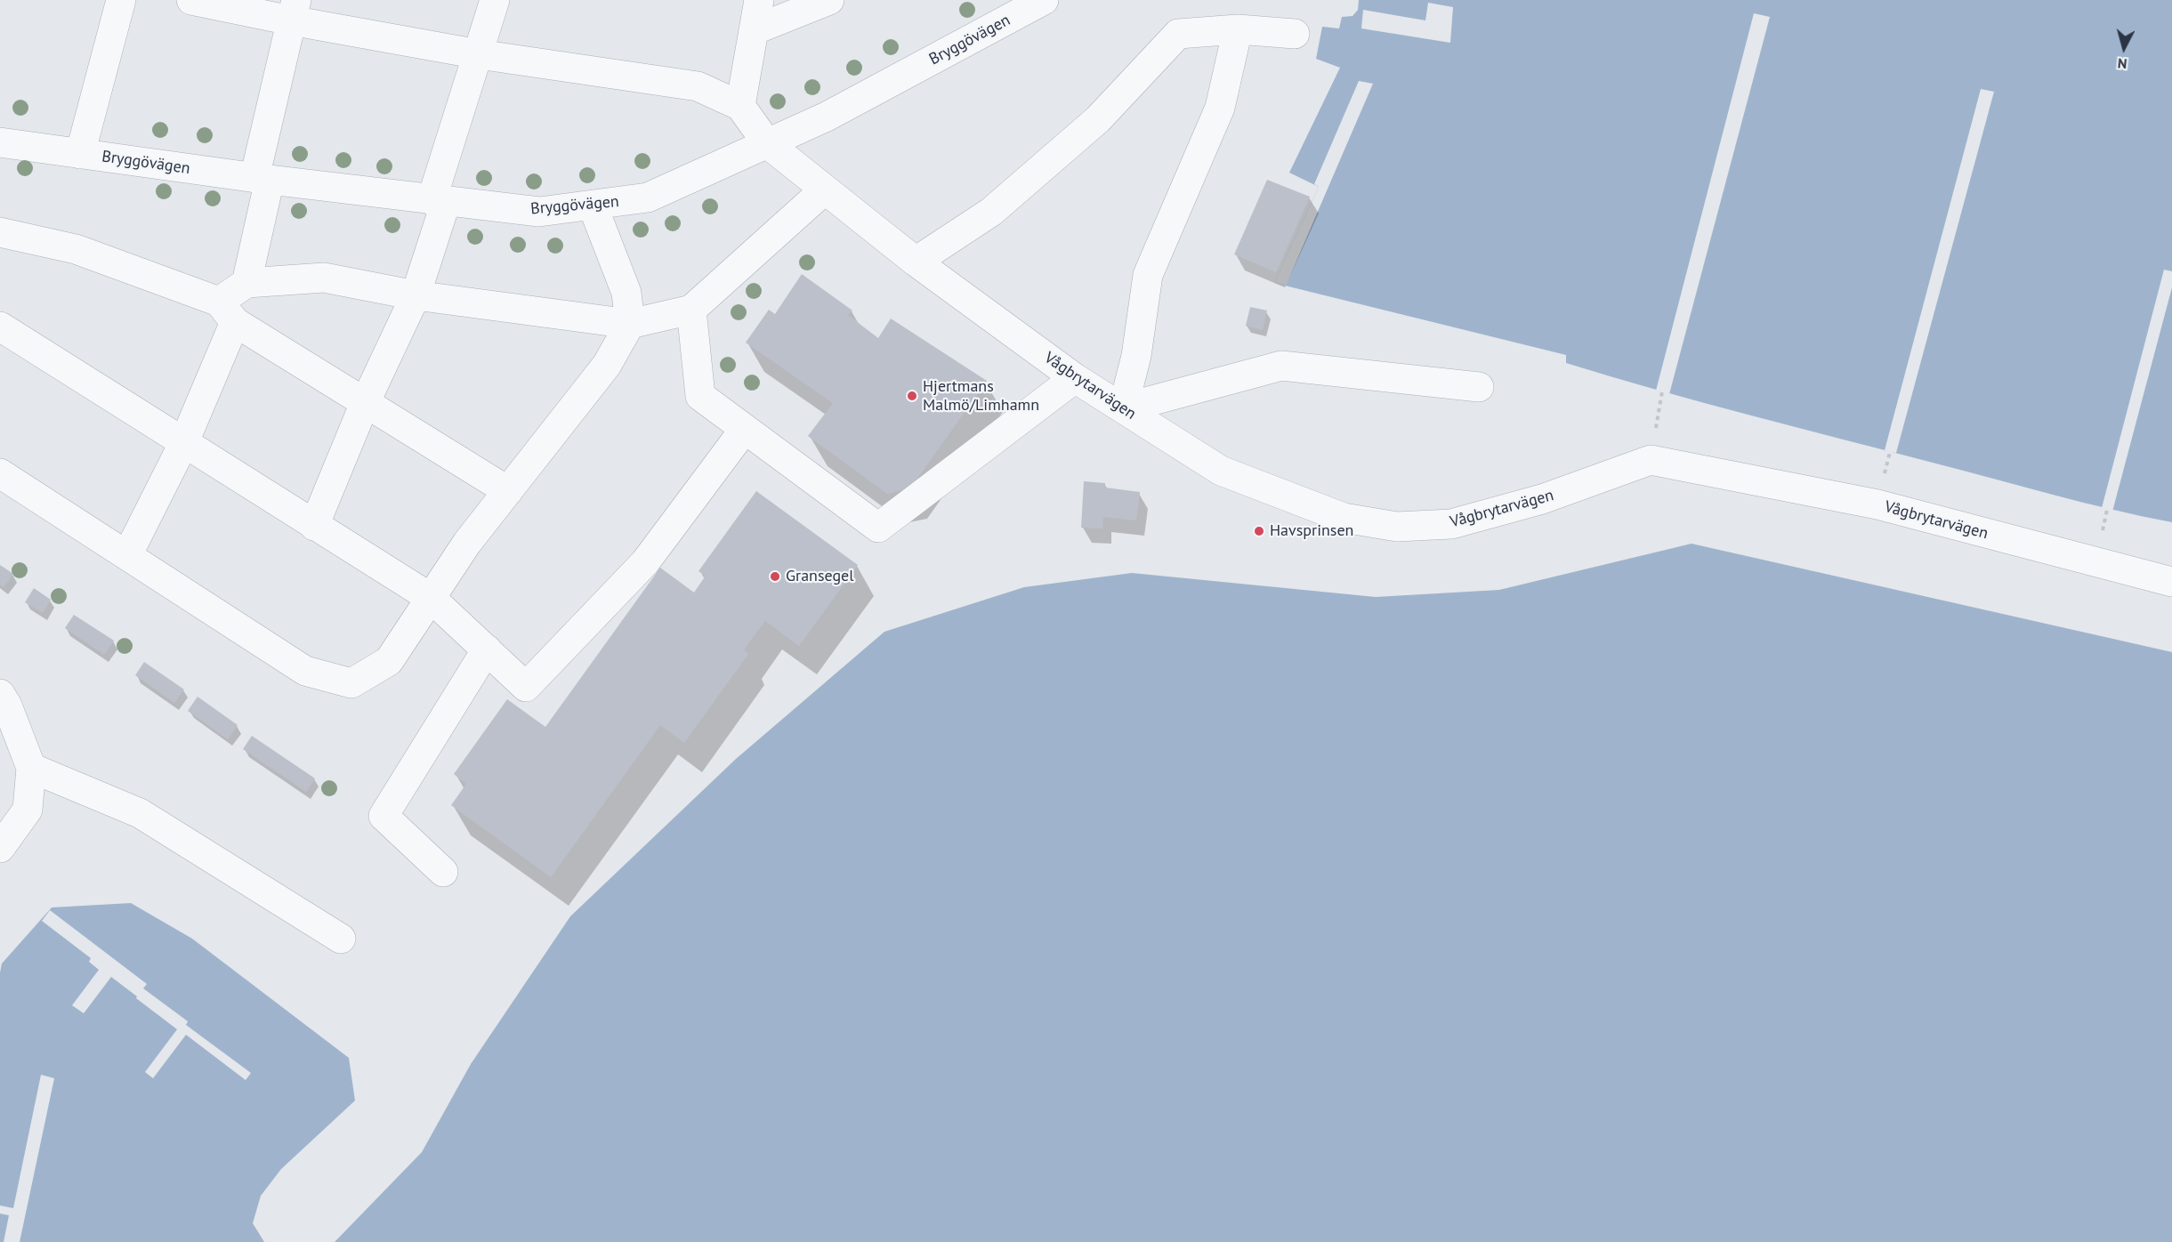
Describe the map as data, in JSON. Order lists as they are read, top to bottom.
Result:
{
  "streets": {
    "street": ["Bryggövägen", "Vågbrytarvägen"]
  },
  "crossings": [
    ["Bryggövägen", "Vågbrytarvägen"]
  ],
  "places": ["Hjertmans Malmö/Limhamn", "Havsprinsen", "Gransegel"],
  "north": "bottom"
}
